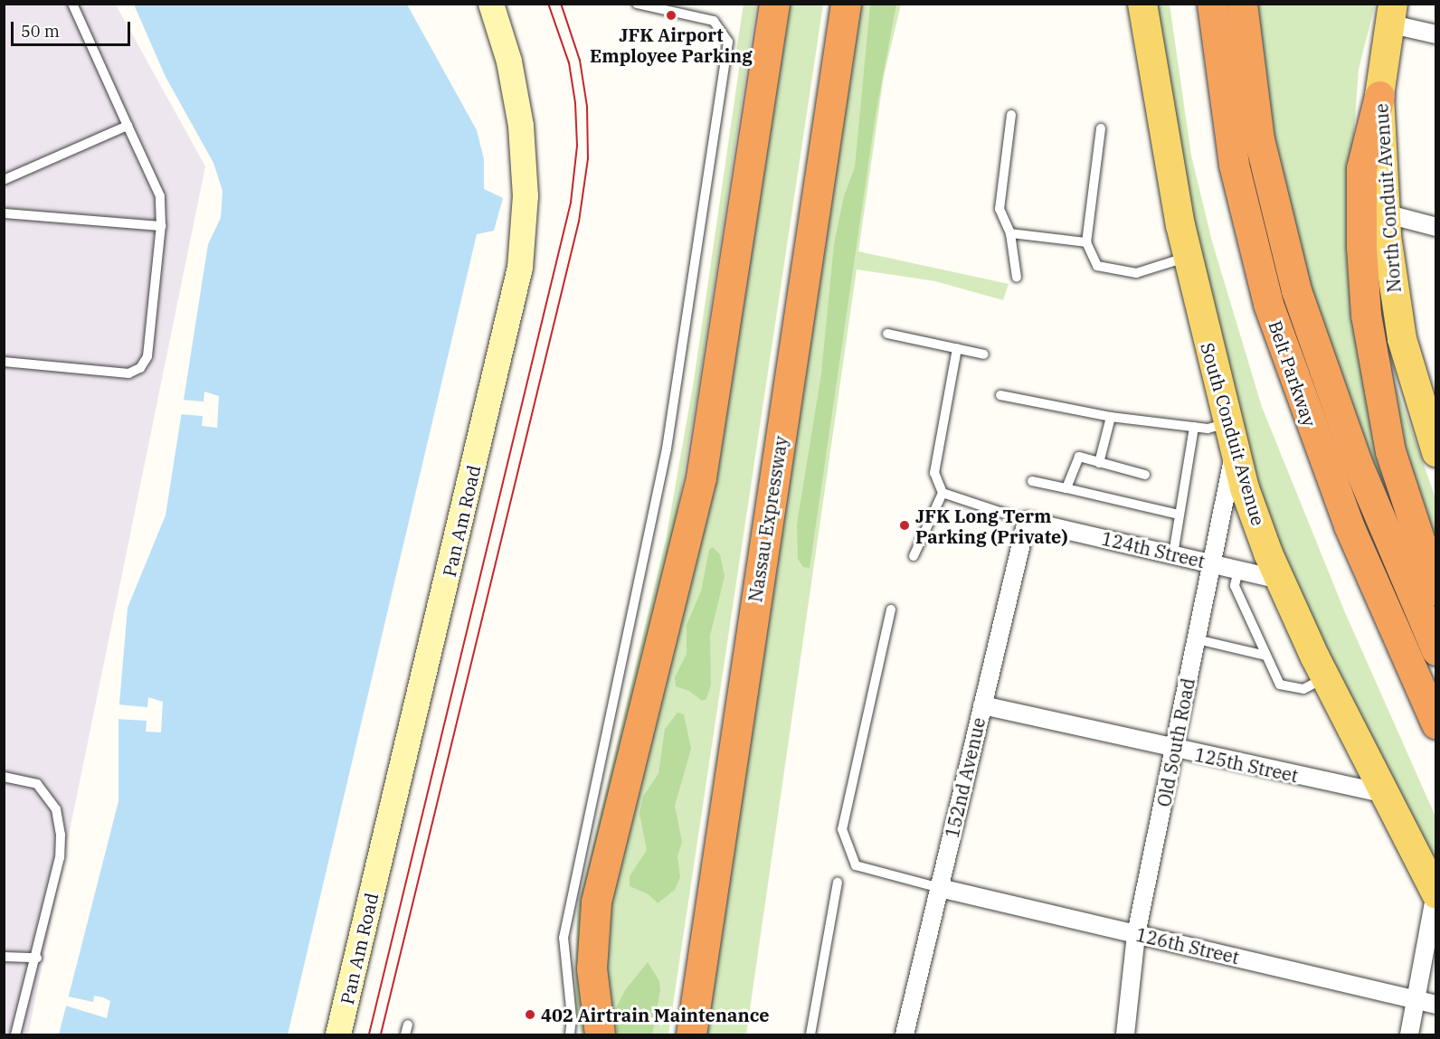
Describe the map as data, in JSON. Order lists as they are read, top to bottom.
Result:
{
  "streets": {
    "highway": ["Belt Parkway", "Nassau Expressway"],
    "main road": ["North Conduit Avenue", "South Conduit Avenue"],
    "street": [
      "Pan Am Road",
      "124th Street",
      "Old South Road",
      "125th Street",
      "152nd Avenue",
      "126th Street"
    ]
  },
  "crossings": [
    ["South Conduit Avenue", "124th Street"],
    ["South Conduit Avenue", "Old South Road"],
    ["South Conduit Avenue", "125th Street"],
    ["124th Street", "Old South Road"],
    ["124th Street", "152nd Avenue"],
    ["Old South Road", "125th Street"],
    ["Old South Road", "126th Street"],
    ["125th Street", "152nd Avenue"],
    ["152nd Avenue", "126th Street"]
  ],
  "places": ["JFK Airport Employee Parking", "JFK Long Term Parking (Private)", "402 Airtrain Maintenance"],
  "scale_bar": "50 m"
}
